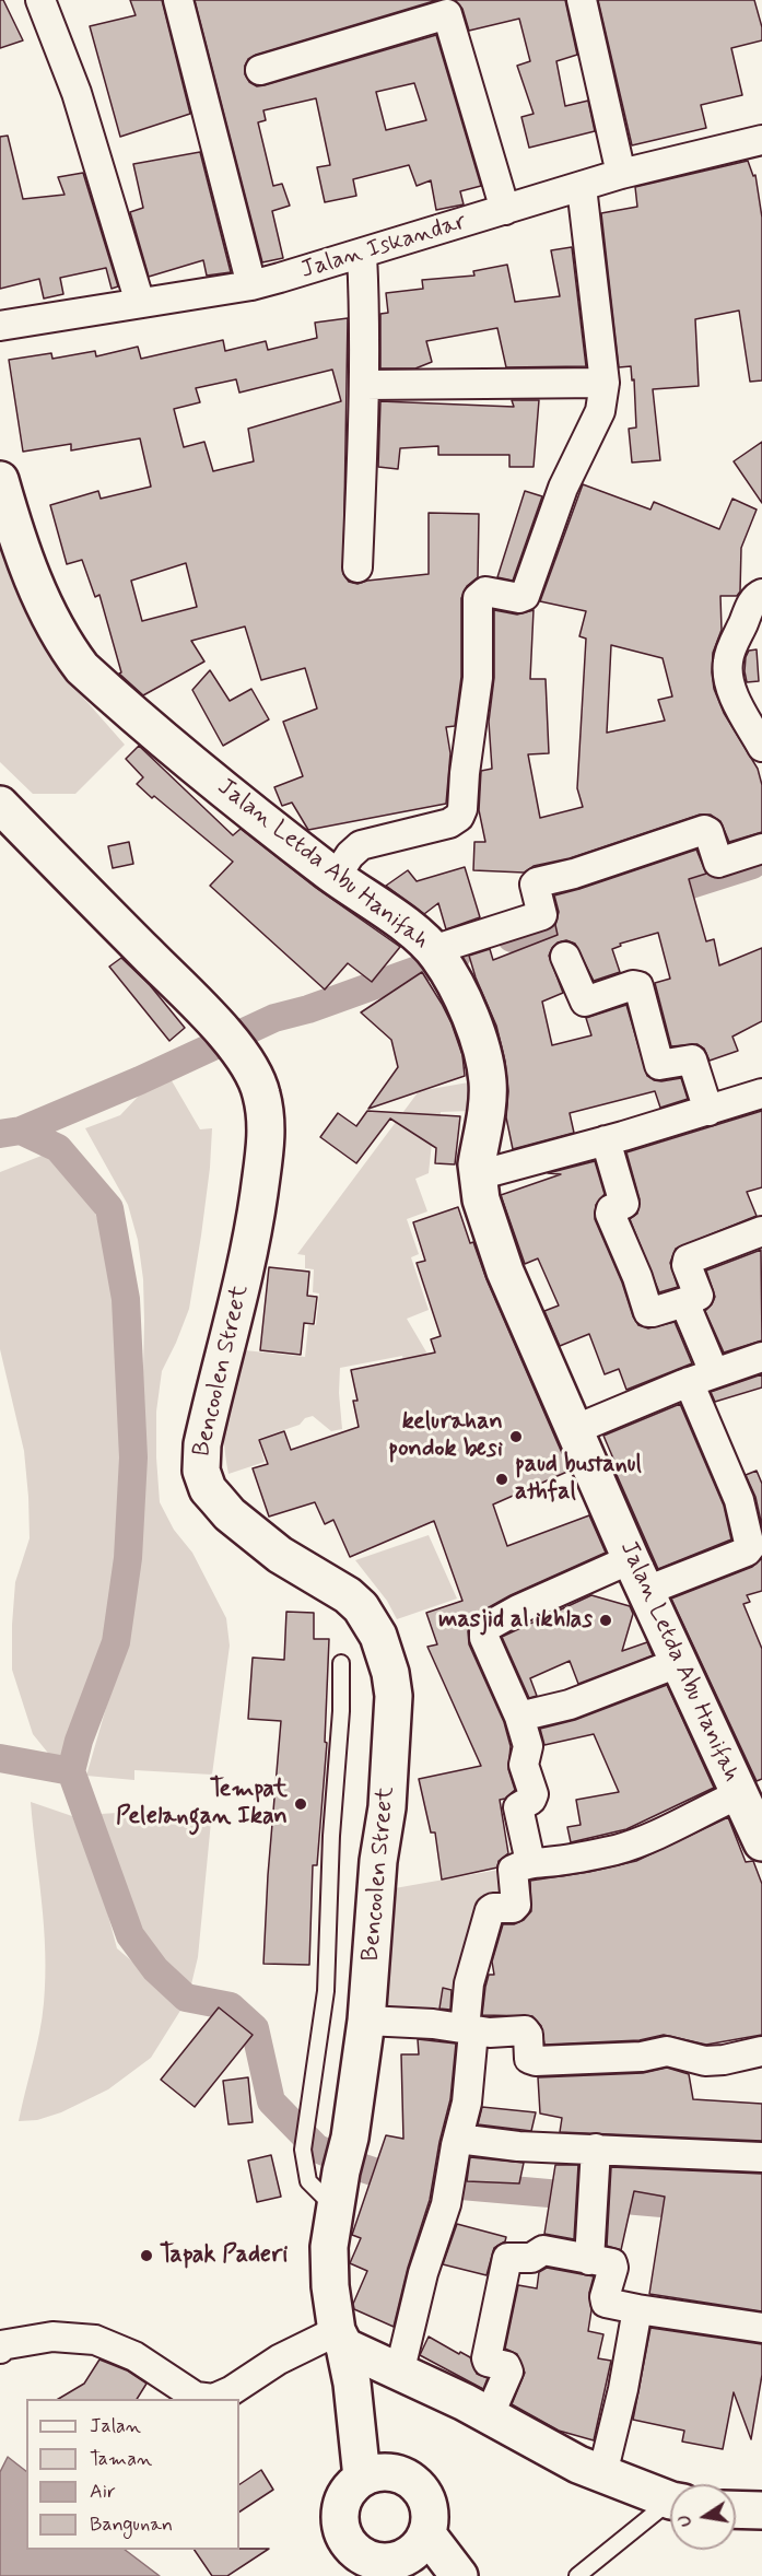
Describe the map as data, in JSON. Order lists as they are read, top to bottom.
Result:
{
  "streets": {
    "main road": ["Jalan Letda Abu Hanifah", "Bencoolen Street"],
    "street": ["Jalan Iskandar"]
  },
  "places": [
    "kelurahan pondok besi",
    "paud bustanul athfal",
    "masjid al ikhlas",
    "Tempat Pelelangan Ikan",
    "Tapak Paderi"
  ],
  "legend": [
    "Jalan",
    "Taman",
    "Air",
    "Bangunan"
  ],
  "north": "left"
}
